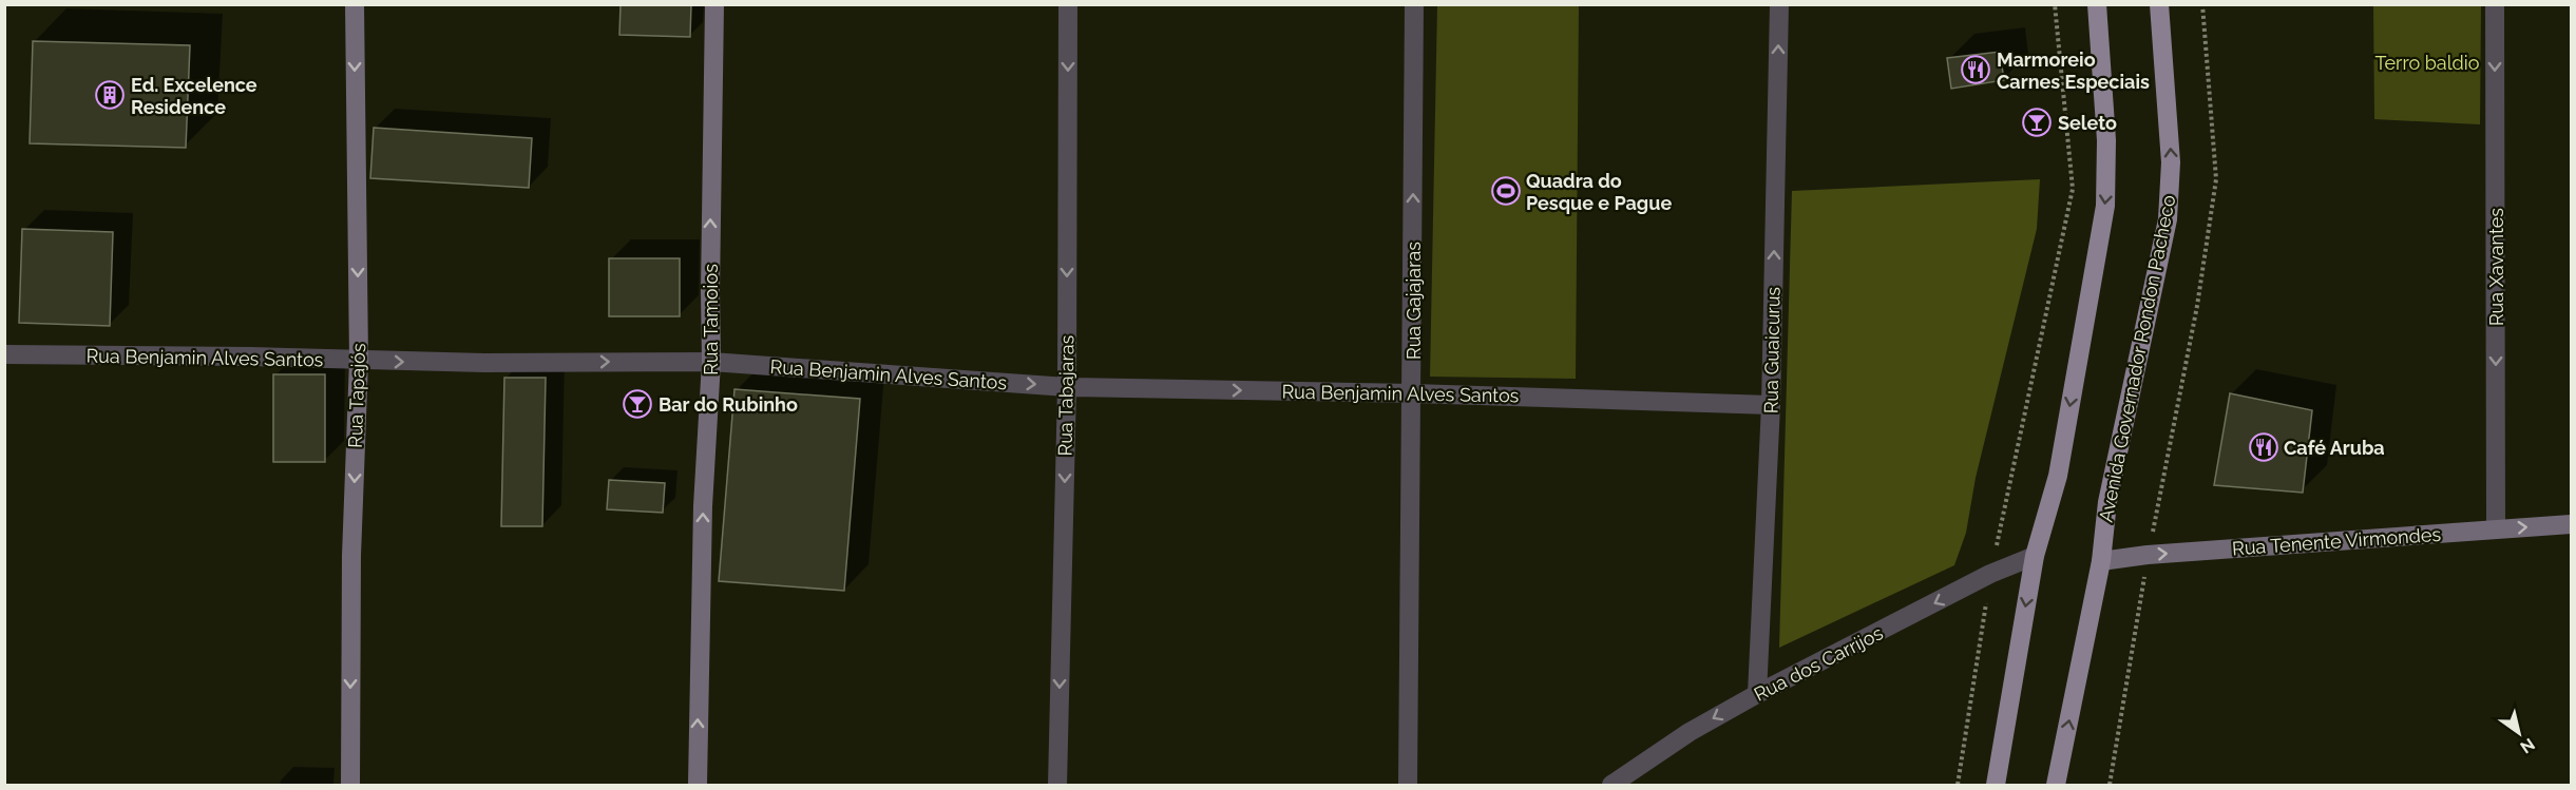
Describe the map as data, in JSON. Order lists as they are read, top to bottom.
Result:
{
  "streets": {
    "main road": ["Avenida Governador Rondon Pacheco"],
    "street": [
      "Rua Xavantes",
      "Rua Gajajaras",
      "Rua Tamoios",
      "Rua Guaicurus",
      "Rua Benjamin Alves Santos",
      "Rua Tapajós",
      "Rua Tabajaras",
      "Rua Tenente Virmondes",
      "Rua dos Carrijos"
    ]
  },
  "crossings": [
    ["Rua Xavantes", "Rua Tenente Virmondes"],
    ["Rua Gajajaras", "Rua Benjamin Alves Santos"],
    ["Rua Tamoios", "Rua Benjamin Alves Santos"],
    ["Rua Guaicurus", "Rua Benjamin Alves Santos"],
    ["Rua Guaicurus", "Rua dos Carrijos"],
    ["Rua Benjamin Alves Santos", "Rua Tapajós"],
    ["Rua Benjamin Alves Santos", "Rua Tabajaras"],
    ["Avenida Governador Rondon Pacheco", "Rua Tenente Virmondes"]
  ],
  "one_way": [
    "Rua Xavantes",
    "Rua Gajajaras",
    "Rua Tamoios",
    "Rua Guaicurus",
    "Rua Benjamin Alves Santos",
    "Rua Tapajós",
    "Rua Tabajaras",
    "Rua Tenente Virmondes",
    "Rua dos Carrijos"
  ],
  "parks": ["Terro baldio"],
  "places": {
    "restaurant": ["Marmoreio Carnes Especiais", "Café Aruba"],
    "building": ["Ed. Excelence Residence"],
    "bar": ["Seleto", "Bar do Rubinho"],
    "sports": ["Quadra do Pesque e Pague"]
  },
  "north": "bottom right"
}
